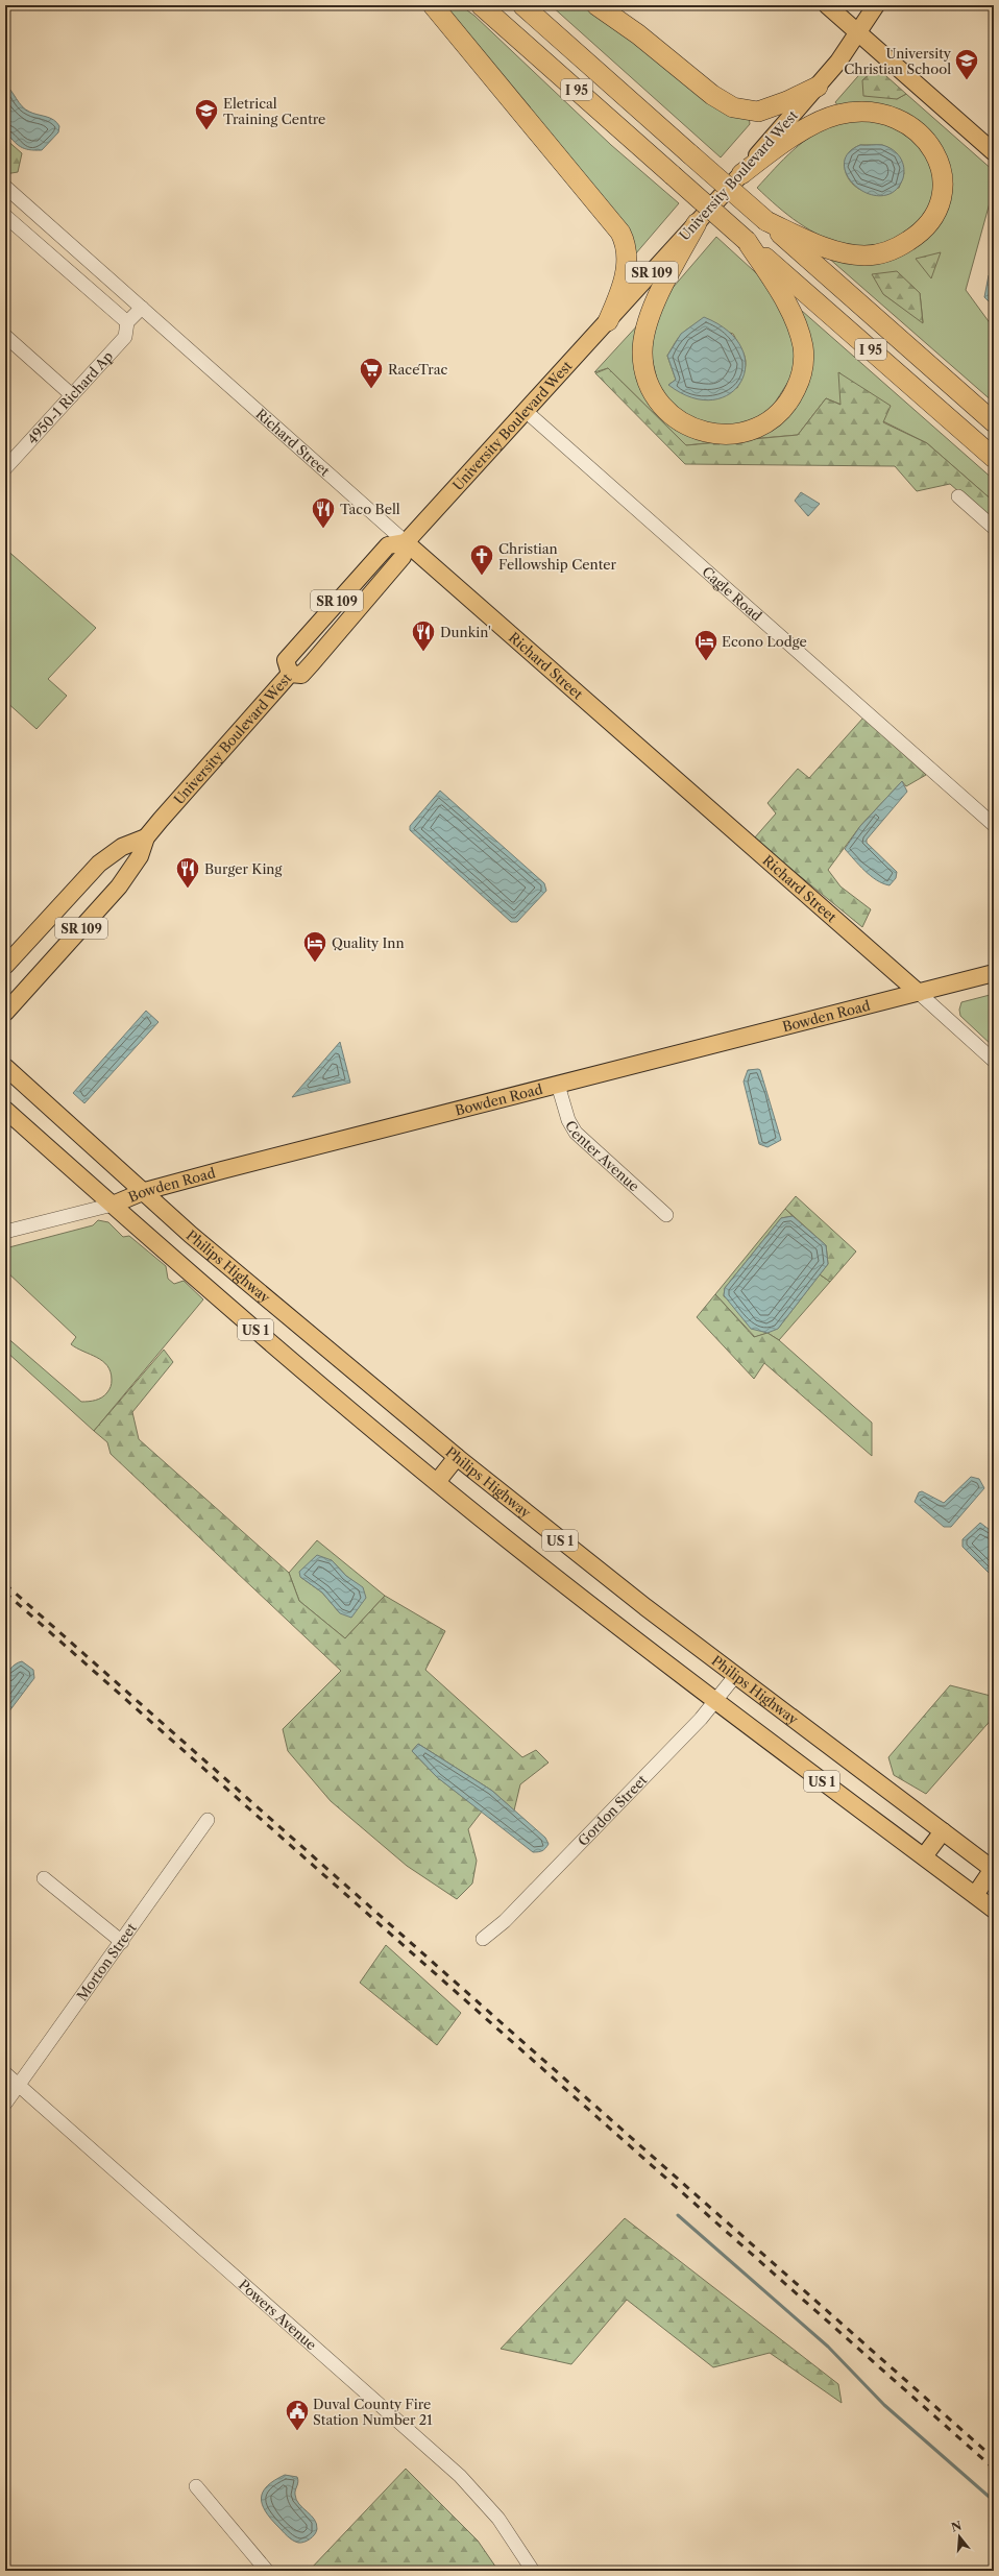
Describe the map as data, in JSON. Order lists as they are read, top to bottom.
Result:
{
  "streets": {
    "highway": ["I 95"],
    "main road": [
      "University Boulevard West",
      "SR 109",
      "Richard Street",
      "Bowden Road",
      "Philips Highway",
      "US 1"
    ],
    "street": [
      "4950-1 Richard Ap",
      "Cagle Road",
      "Center Avenue",
      "Gordon Street",
      "Morton Street",
      "Powers Avenue"
    ]
  },
  "crossings": [
    ["University Boulevard West", "Richard Street"],
    ["University Boulevard West", "Cagle Road"],
    ["4950-1 Richard Ap", "Richard Street"],
    ["Richard Street", "Bowden Road"],
    ["Bowden Road", "Center Avenue"],
    ["Bowden Road", "Philips Highway"],
    ["Bowden Road", "US 1"],
    ["Philips Highway", "Gordon Street"],
    ["US 1", "Gordon Street"],
    ["Morton Street", "Powers Avenue"]
  ],
  "places": {
    "school or university": ["University Christian School", "Eletrical Training Centre"],
    "supermarket": ["RaceTrac"],
    "restaurant": ["Taco Bell", "Dunkin'", "Burger King"],
    "church": ["Christian Fellowship Center"],
    "hotel": ["Econo Lodge", "Quality Inn"],
    "public building": ["Duval County Fire Station Number 21"]
  },
  "north": "top"
}
